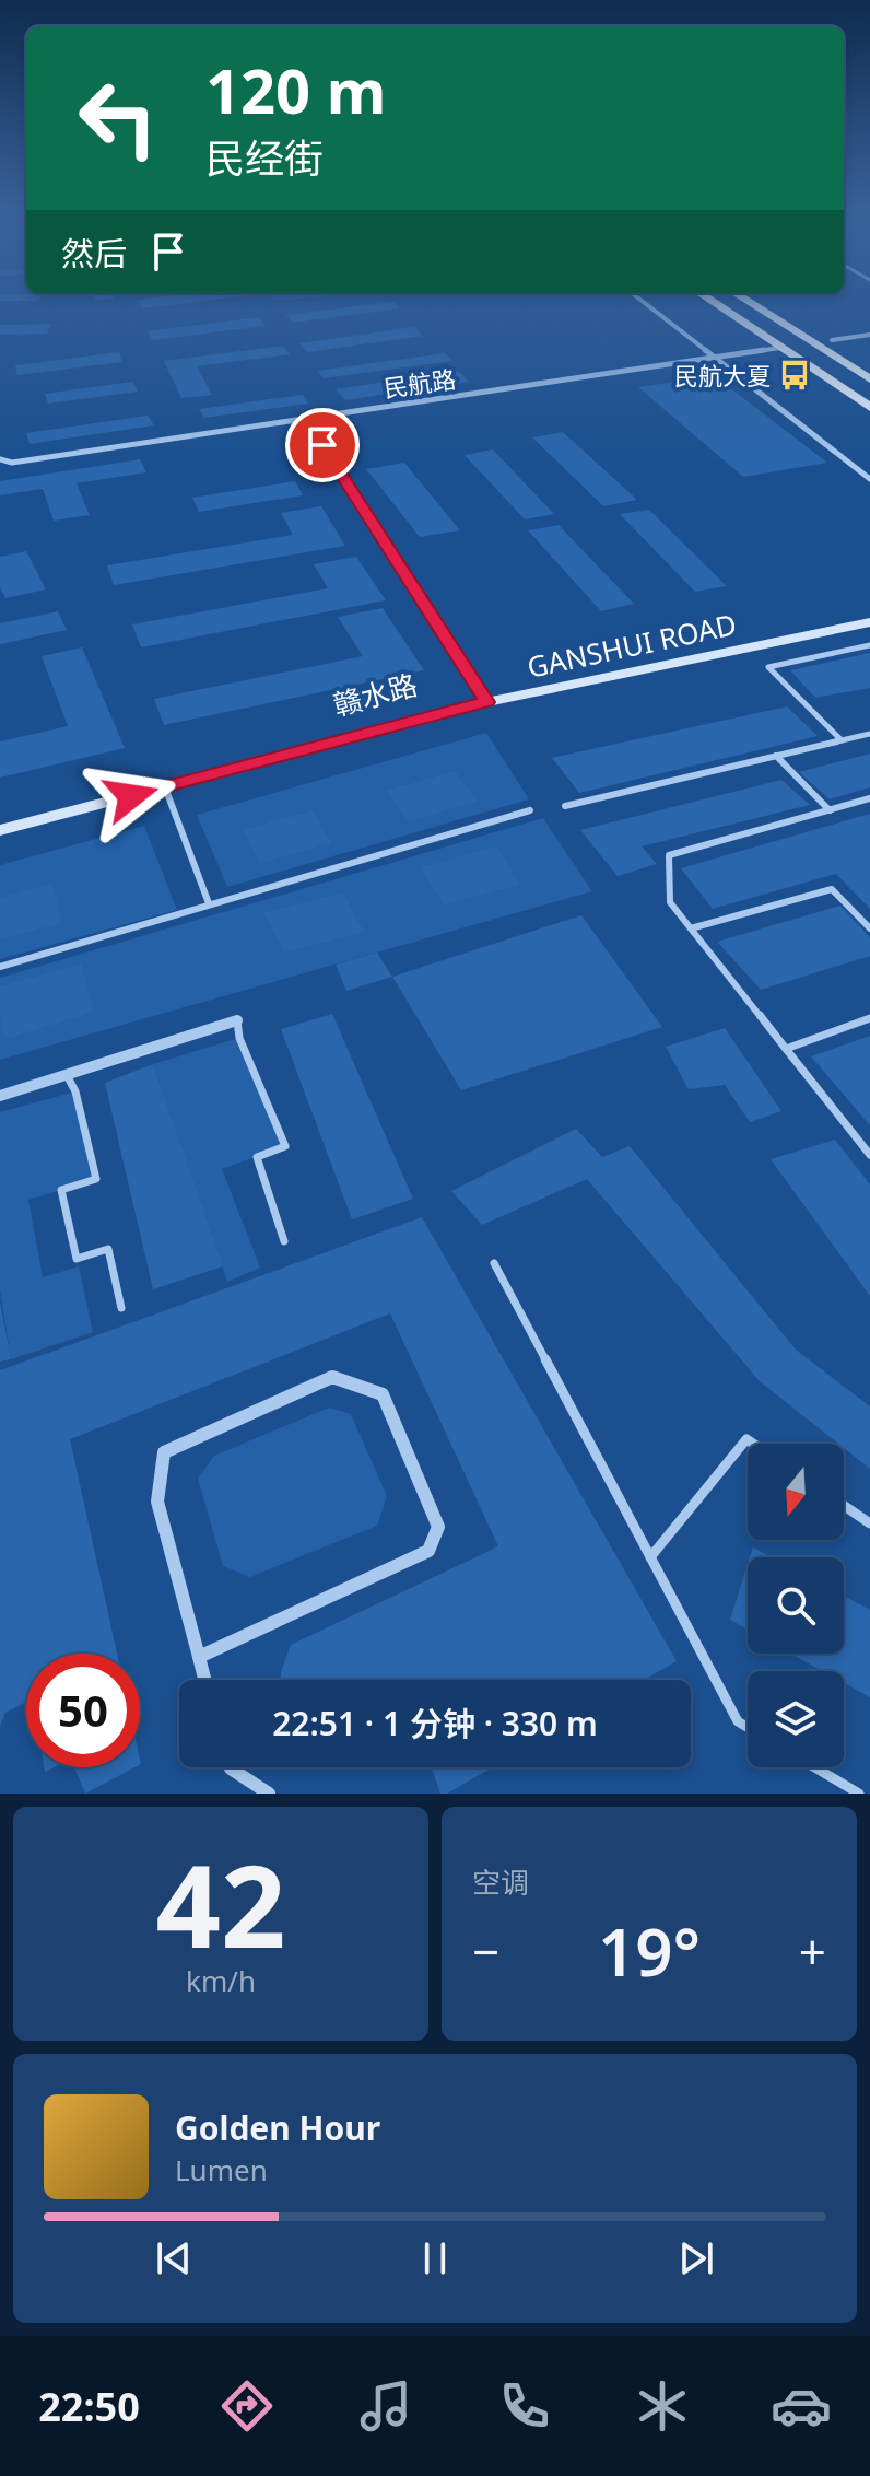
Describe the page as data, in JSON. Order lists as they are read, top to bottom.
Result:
{
  "streets": {
    "main road": ["GANSHUI ROAD", "赣水路"],
    "street": ["民航路"]
  },
  "crossings": [
    ["GANSHUI ROAD", "赣水路"]
  ],
  "places": {
    "bus stop": ["民航大夏"]
  },
  "north": "bottom",
  "page": {
    "turn": ["120 m", "民经街"],
    "then": "然后",
    "limit": "50",
    "trip": "22:51 · 1 分钟 · 330 m",
    "tile": [
      ["42", "km/h"],
      "空调"
    ],
    "heat": ["−", "19°", "+"],
    "song": ["Golden Hour", "Lumen"],
    "tabs": "22:50"
  }
}
